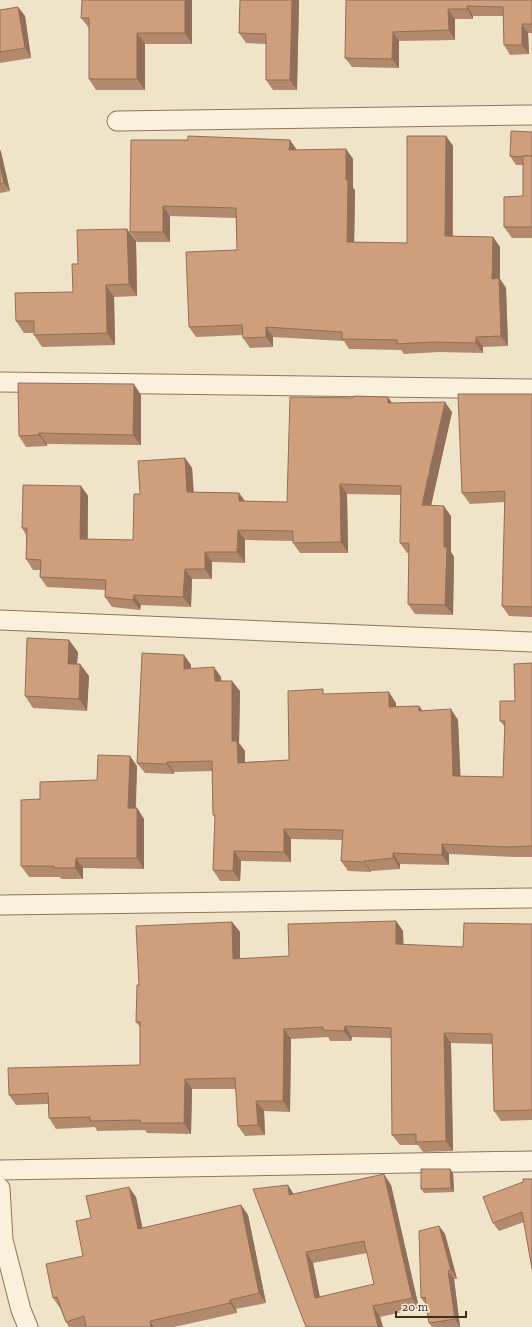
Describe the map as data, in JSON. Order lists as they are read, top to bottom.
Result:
{
  "scale_bar": "20 m"
}
